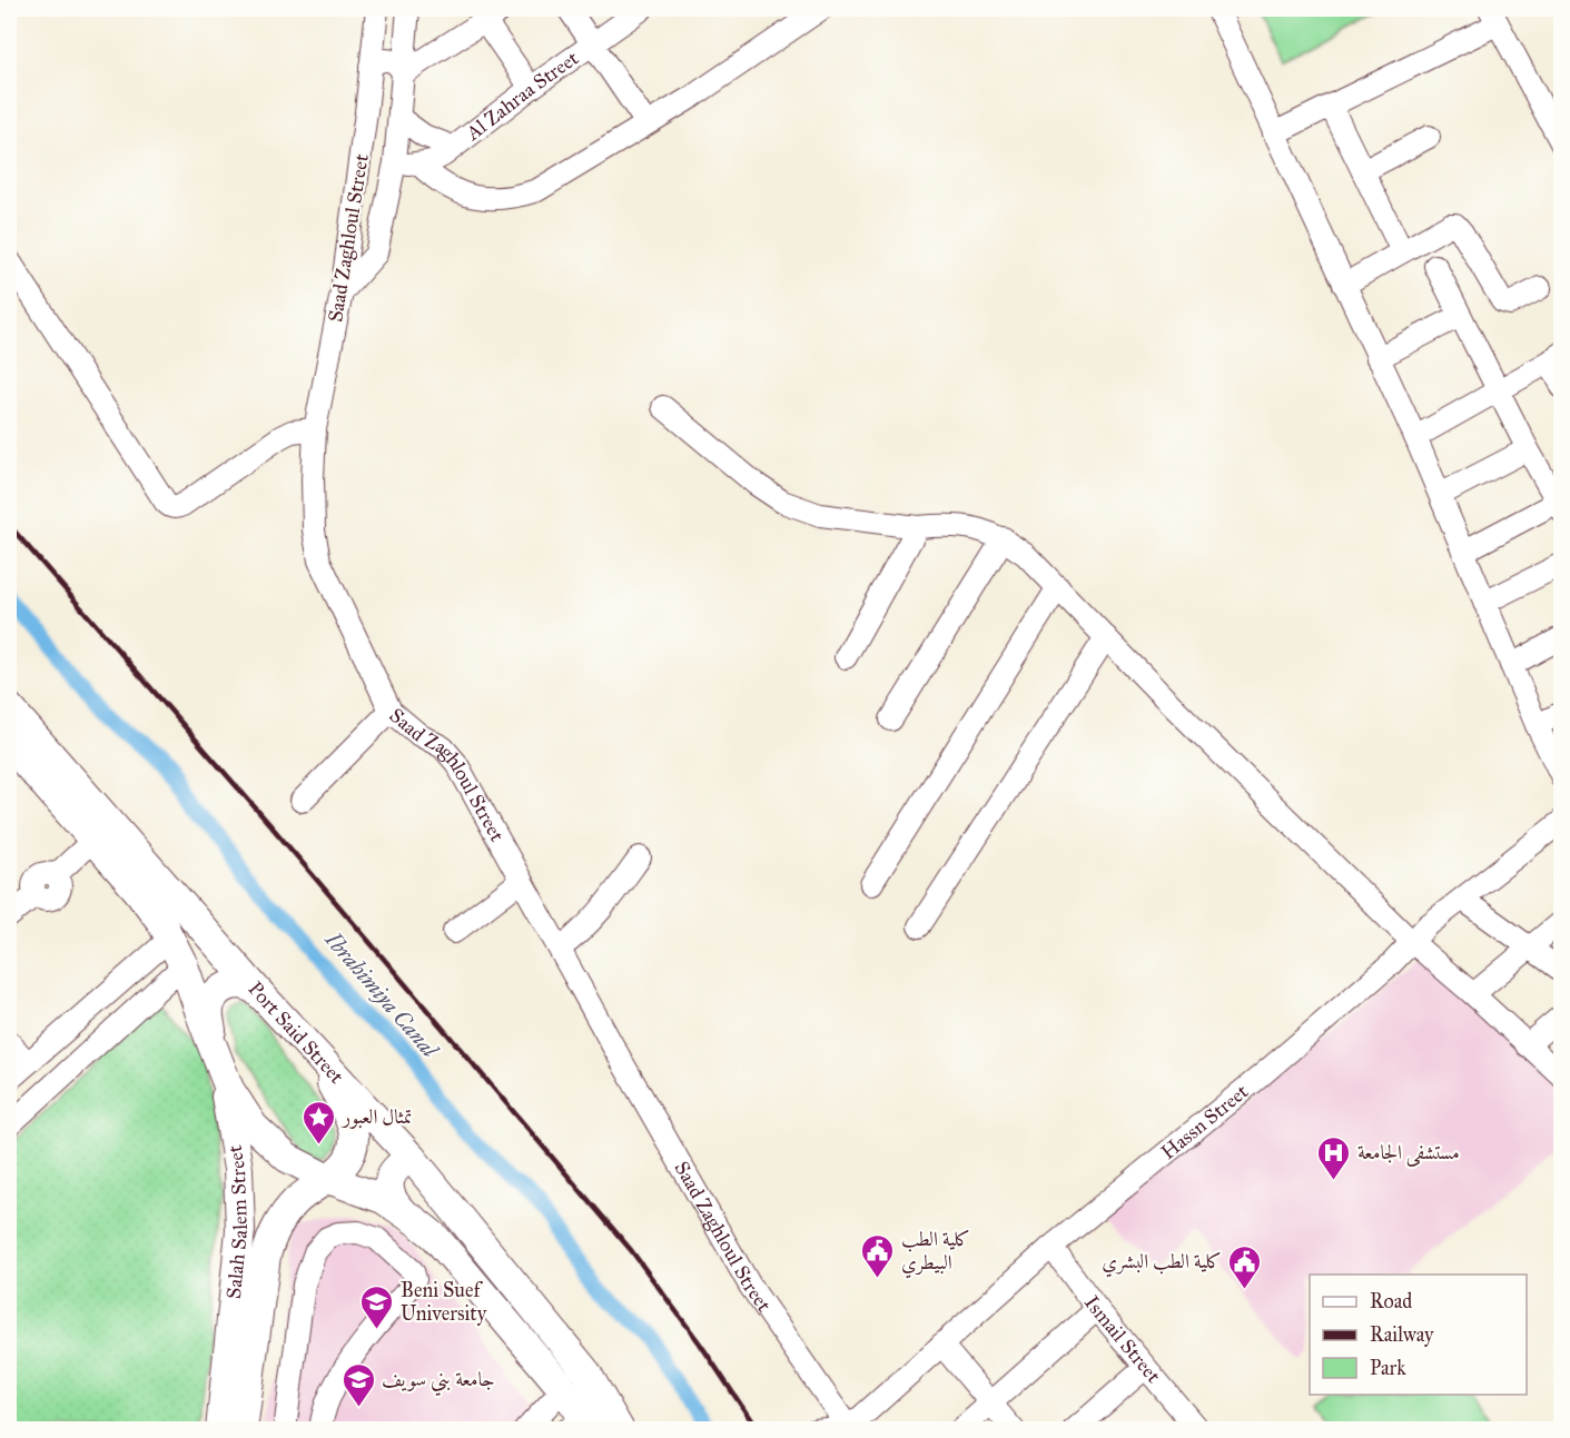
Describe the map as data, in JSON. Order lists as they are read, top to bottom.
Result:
{
  "streets": {
    "main road": ["Port Said Street", "Salah Salem Street"],
    "street": [
      "Al Zahraa Street",
      "Saad Zaghloul Street",
      "Hassn Street",
      "Ismail Street"
    ]
  },
  "crossings": [
    ["Saad Zaghloul Street", "Hassn Street"],
    ["Port Said Street", "Salah Salem Street"],
    ["Hassn Street", "Ismail Street"]
  ],
  "water": ["Ibrahimiya Canal"],
  "places": {
    "place": ["تمثال العبور"],
    "hospital": ["مستشفى الجامعة"],
    "public building": ["كلية الطب البيطري", "كلية الطب البشري"],
    "school or university": ["Beni Suef University", "جامعة بني سويف"]
  },
  "legend": ["Road", "Railway", "Park"]
}
